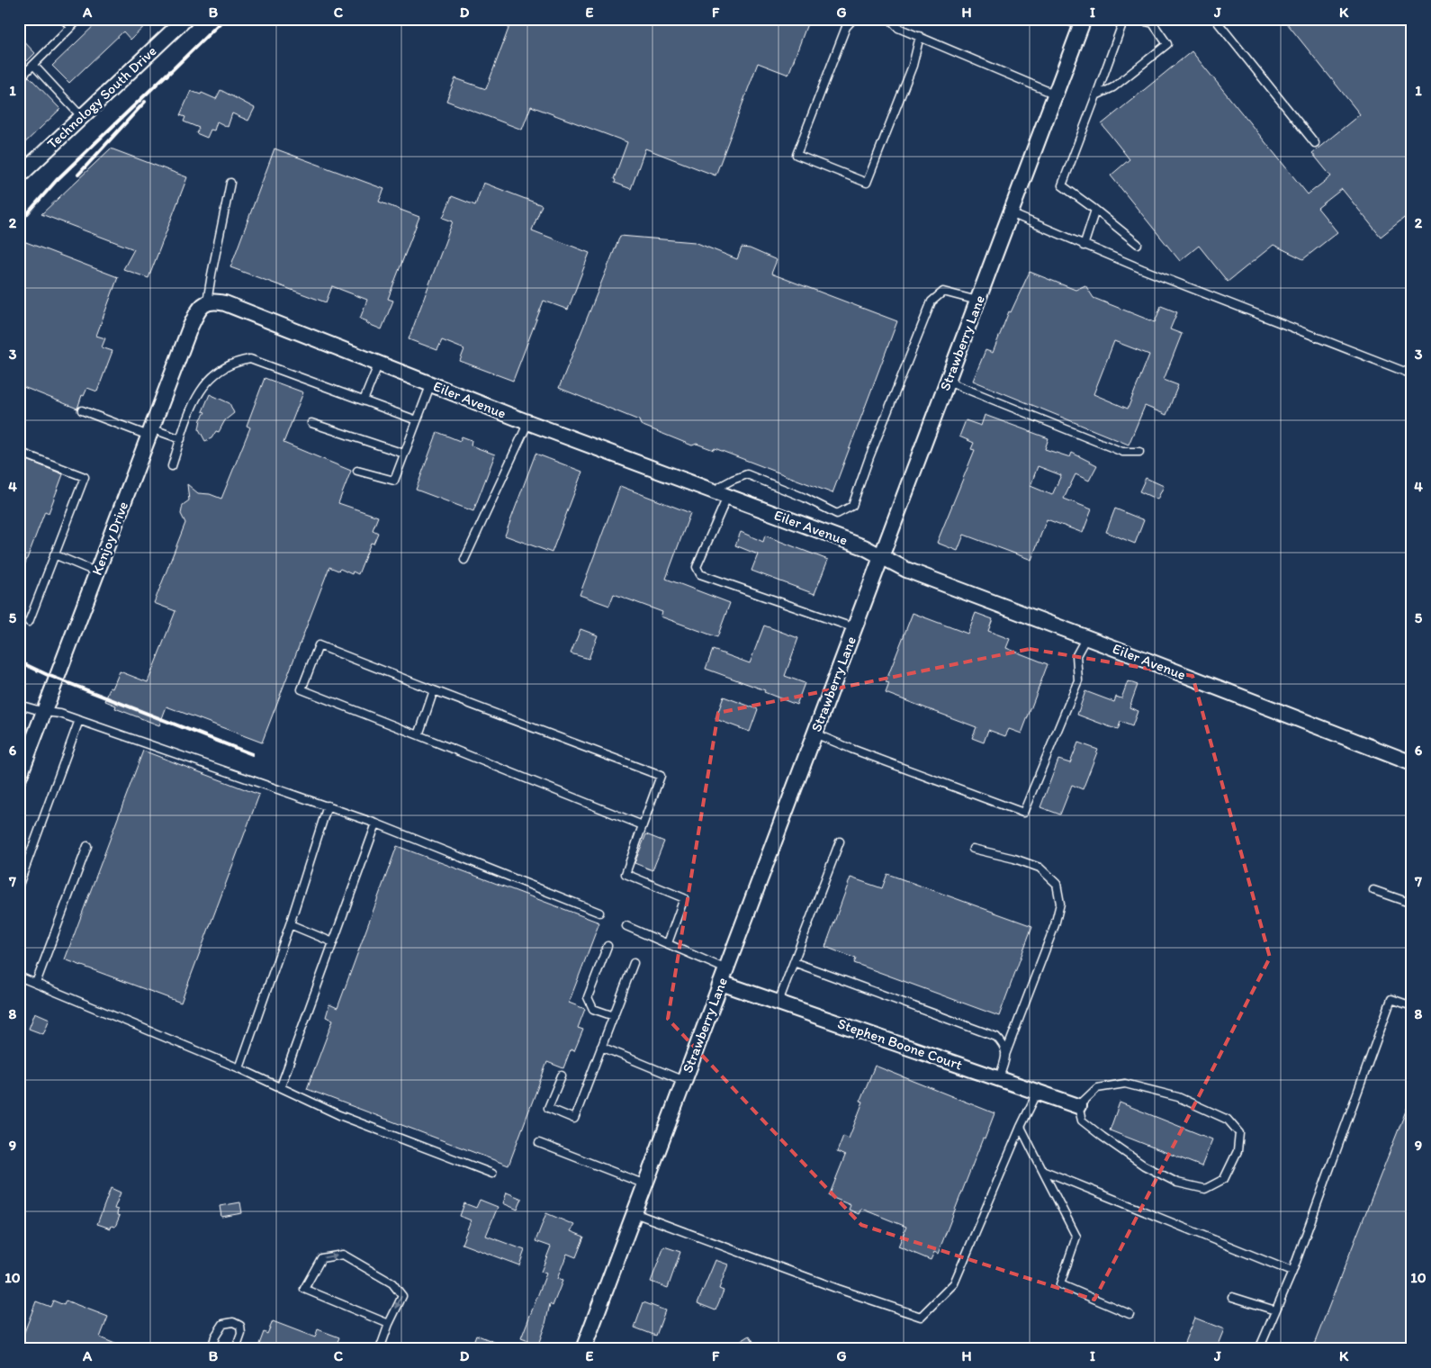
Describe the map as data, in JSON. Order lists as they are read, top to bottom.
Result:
{
  "streets": {
    "street": [
      "Technology South Drive",
      "Strawberry Lane",
      "Eiler Avenue",
      "Kenjoy Drive",
      "Stephen Boone Court"
    ]
  },
  "crossings": [
    ["Strawberry Lane", "Eiler Avenue"],
    ["Strawberry Lane", "Stephen Boone Court"],
    ["Eiler Avenue", "Kenjoy Drive"]
  ],
  "grid": {
    "columns": [
      "A",
      "B",
      "C",
      "D",
      "E",
      "F",
      "G",
      "H",
      "I",
      "J",
      "K"
    ],
    "rows": [
      "1",
      "2",
      "3",
      "4",
      "5",
      "6",
      "7",
      "8",
      "9",
      "10"
    ]
  }
}
